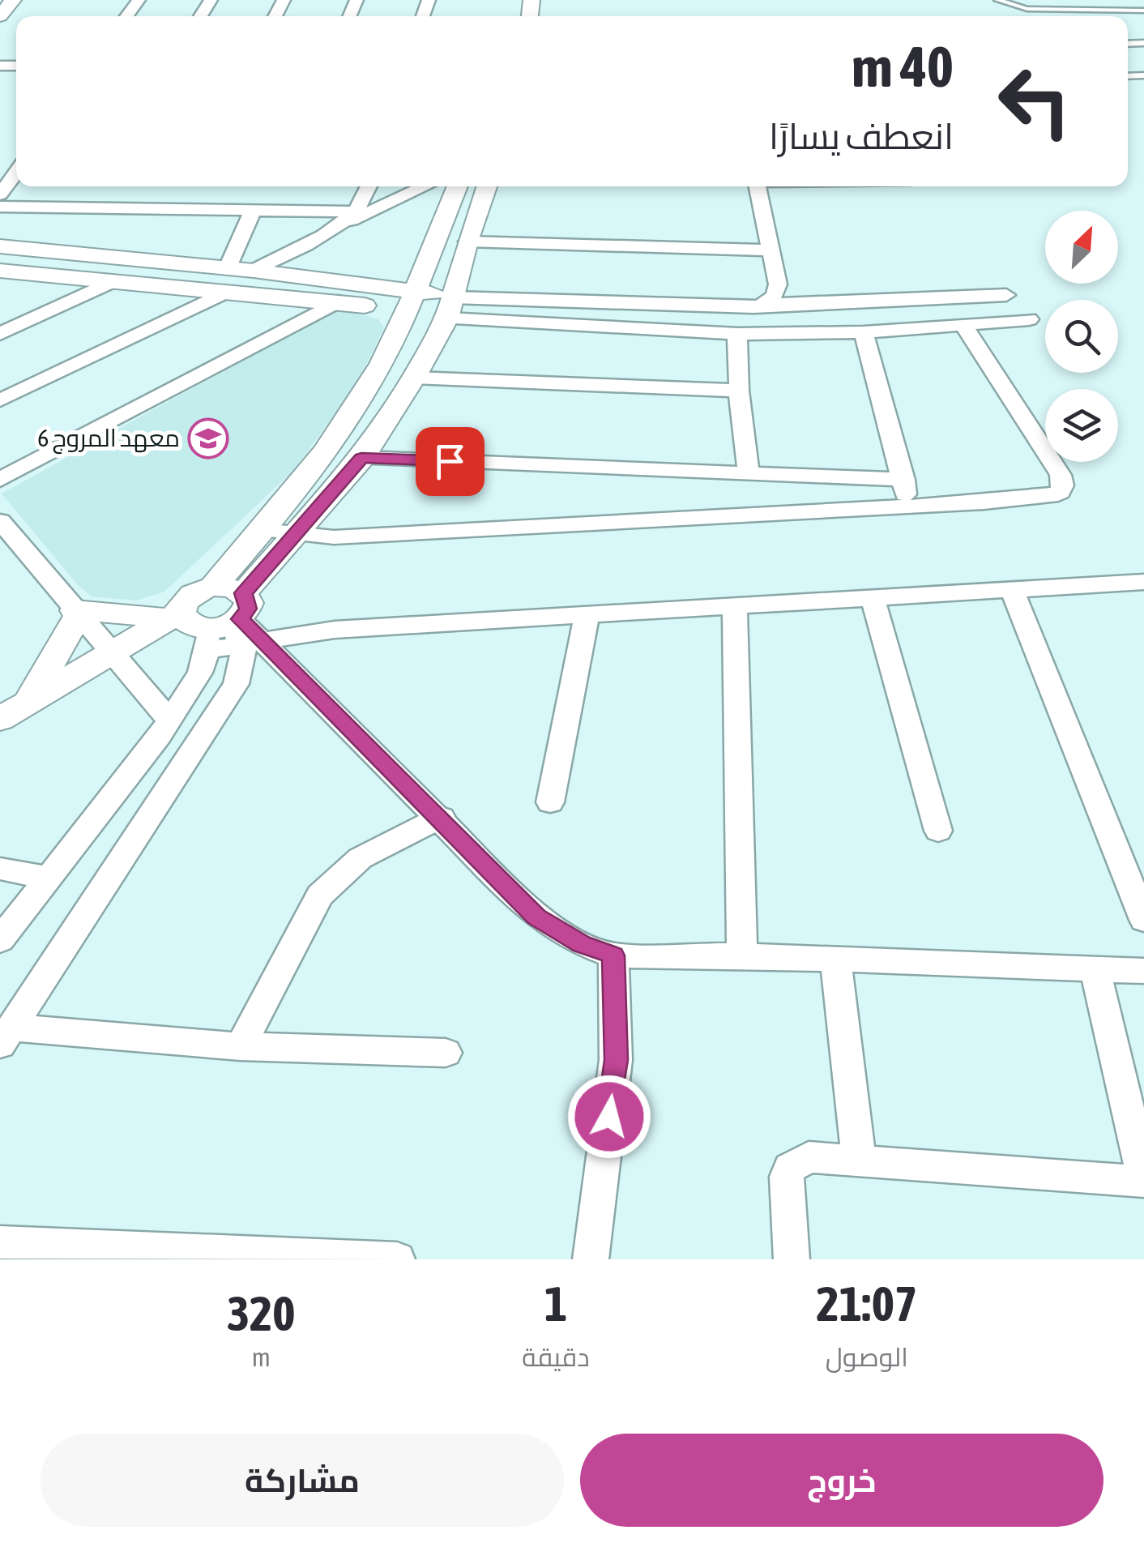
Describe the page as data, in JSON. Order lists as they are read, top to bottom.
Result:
{
  "places": {
    "school or university": ["معهد المروج 6"]
  },
  "north": "top right",
  "page": {
    "turn": ["40 m", "انعطف يسارًا"],
    "eta": [
      "21:07",
      "الوصول",
      "1",
      "دقيقة",
      "320",
      "m"
    ],
    "buttons": ["خروج", "مشاركة"]
  }
}
